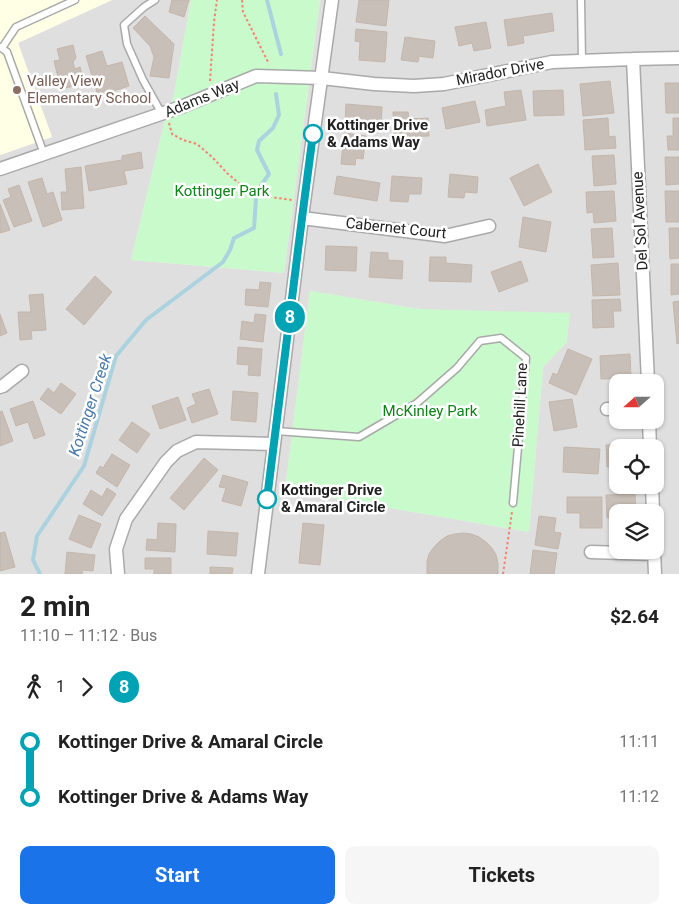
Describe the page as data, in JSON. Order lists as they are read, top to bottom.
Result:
{
  "streets": {
    "street": [
      "Mirador Drive",
      "Adams Way",
      "Del Sol Avenue",
      "Cabernet Court"
    ],
    "lane": ["Pinehill Lane"]
  },
  "crossings": [
    ["Mirador Drive", "Adams Way"],
    ["Mirador Drive", "Del Sol Avenue"]
  ],
  "water": ["Kottinger Creek"],
  "parks": ["Kottinger Park", "McKinley Park"],
  "places": ["Valley View Elementary School", "Kottinger Drive & Adams Way", "Kottinger Drive & Amaral Circle"],
  "lines": ["bus line 8"],
  "north": "left",
  "page": {
    "on_map": "8",
    "heading": ["2 min", "11:10 – 11:12 · Bus", "$2.64"],
    "legs": ["1", "8"],
    "list": [
      {
        "name": "Kottinger Drive & Amaral Circle",
        "value": "11:11"
      },
      {
        "name": "Kottinger Drive & Adams Way",
        "value": "11:12"
      }
    ],
    "buttons": ["Start", "Tickets"]
  }
}
